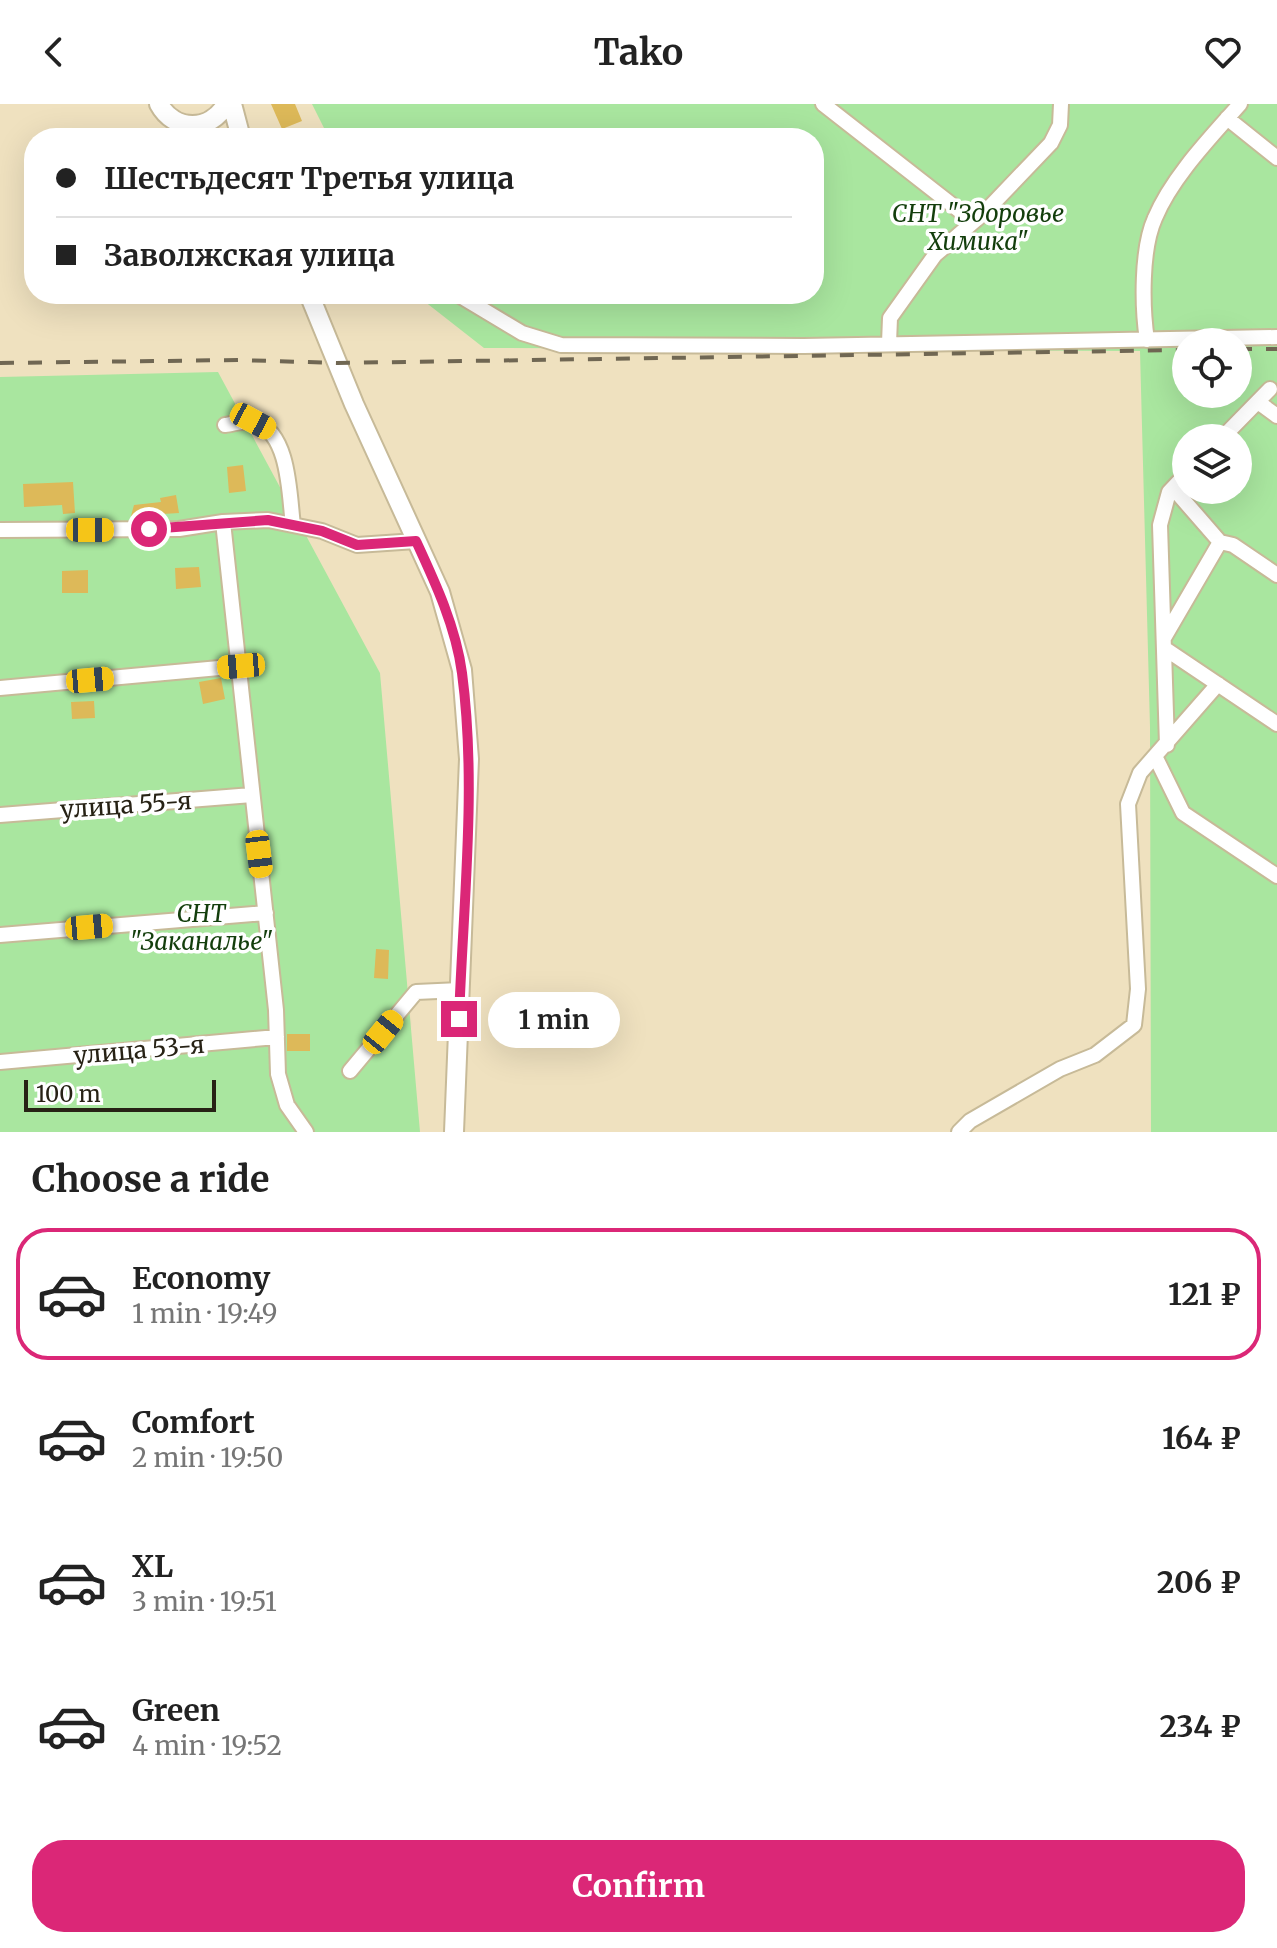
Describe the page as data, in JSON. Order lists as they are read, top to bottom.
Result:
{
  "streets": {
    "street": ["улица 55-я", "улица 53-я"]
  },
  "parks": ["СНТ \"Здоровье Химика\"", "СНТ \"Заканалье\""],
  "scale_bar": "100 m",
  "page": {
    "header": "Tako",
    "banner": ["Шестьдесят Третья улица", "Заволжская улица"],
    "bubble": "1 min",
    "scale": "100 m",
    "heading": "Choose a ride",
    "list": [
      {
        "name": "Economy",
        "note": "1 min · 19:49",
        "value": "121 ₽"
      },
      {
        "name": "Comfort",
        "note": "2 min · 19:50",
        "value": "164 ₽"
      },
      {
        "name": "XL",
        "note": "3 min · 19:51",
        "value": "206 ₽"
      },
      {
        "name": "Green",
        "note": "4 min · 19:52",
        "value": "234 ₽"
      }
    ],
    "buttons": "Confirm"
  }
}
